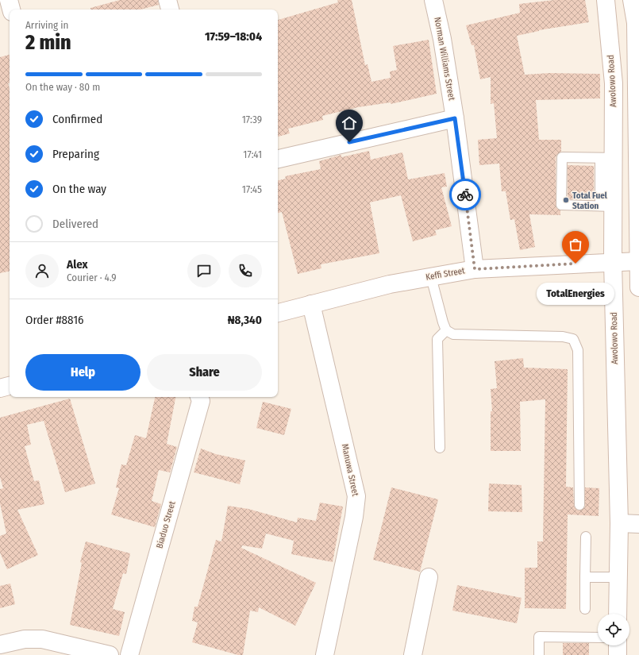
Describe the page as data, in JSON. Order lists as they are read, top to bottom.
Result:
{
  "streets": {
    "street": [
      "Norman Williams Street",
      "Awolowo Road",
      "Keffi Street",
      "Manuwa Street",
      "Biaduo Street"
    ]
  },
  "crossings": [
    ["Norman Williams Street", "Keffi Street"],
    ["Awolowo Road", "Keffi Street"],
    ["Keffi Street", "Manuwa Street"]
  ],
  "places": ["Total Fuel Station", "TotalEnergies"],
  "page": {
    "heading": ["2 min", "Arriving in", "17:59–18:04"],
    "panel": [
      "Alex",
      "Courier · 4.9",
      "Order #8816",
      "₦8,340"
    ],
    "bar": "On the way · 80 m",
    "list": [
      ["Confirmed", "17:39"],
      ["Preparing", "17:41"],
      ["On the way", "17:45"],
      "Delivered"
    ],
    "bubble": "TotalEnergies",
    "buttons": ["Help", "Share"]
  }
}
